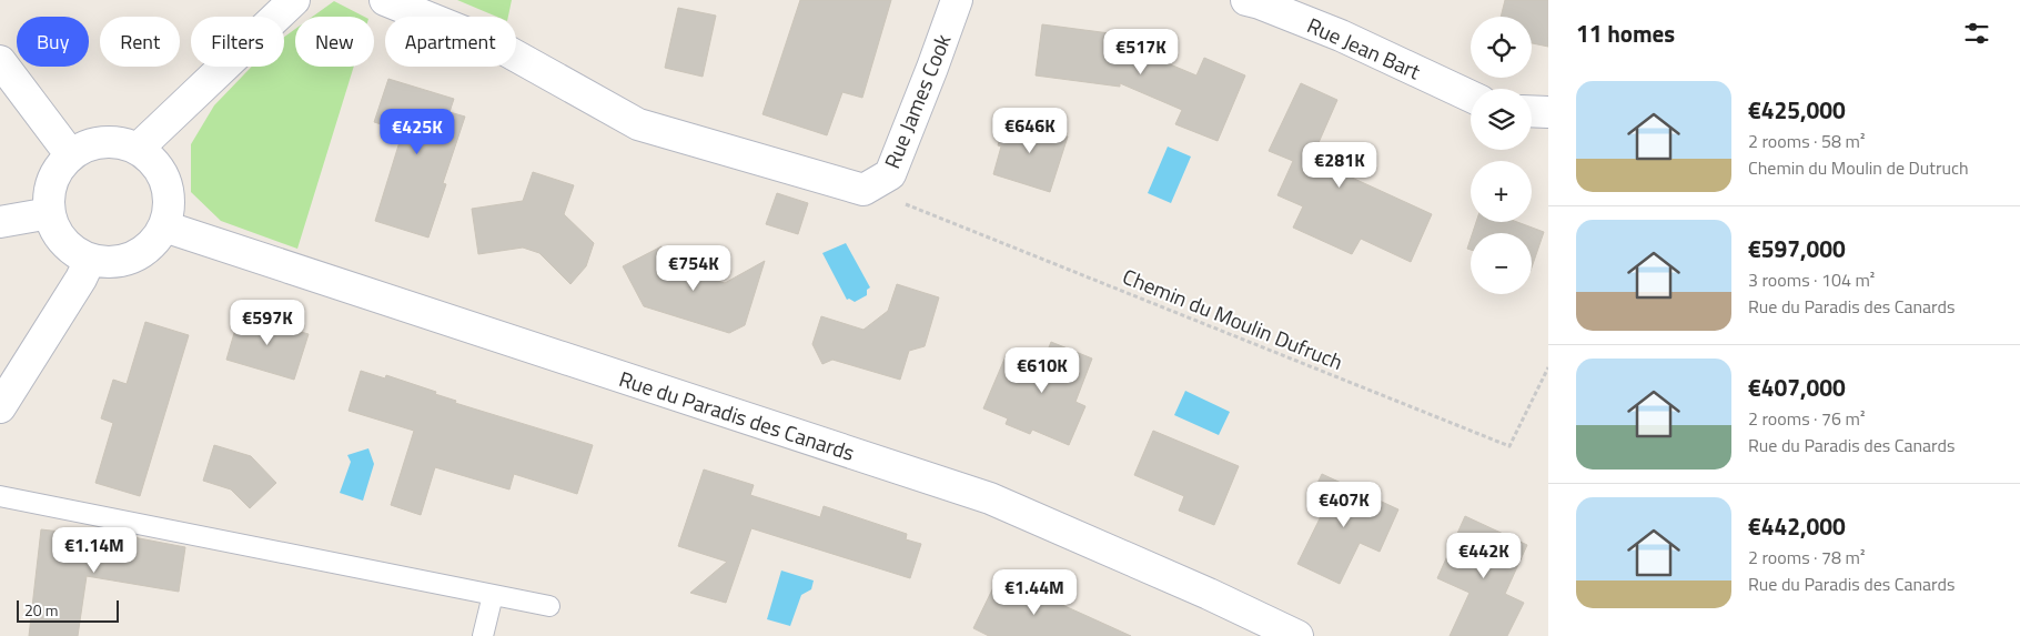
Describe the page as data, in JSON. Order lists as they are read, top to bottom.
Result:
{
  "streets": {
    "street": ["Rue Jean Bart", "Rue James Cook", "Rue du Paradis des Canards"],
    "path": ["Chemin du Moulin Dufruch"]
  },
  "crossings": [
    ["Rue James Cook", "Chemin du Moulin Dufruch"]
  ],
  "scale_bar": "20 m",
  "page": {
    "heading": "11 homes",
    "map_buttons": ["+", "−"],
    "chip": [
      "Buy",
      "Rent",
      "Filters",
      "New",
      "Apartment"
    ],
    "price": [
      "€517K",
      "€646K",
      "€425K",
      "€281K",
      "€754K",
      "€597K",
      "€610K",
      "€407K",
      "€1.14M",
      "€442K",
      "€1.44M"
    ],
    "list": [
      {
        "name": "€425,000",
        "note": "2 rooms · 58 m² · Chemin du Moulin de Dutruch"
      },
      {
        "name": "€597,000",
        "note": "3 rooms · 104 m² · Rue du Paradis des Canards"
      },
      {
        "name": "€407,000",
        "note": "2 rooms · 76 m² · Rue du Paradis des Canards"
      },
      {
        "name": "€442,000",
        "note": "2 rooms · 78 m² · Rue du Paradis des Canards"
      }
    ],
    "scale": "20 m"
  }
}
